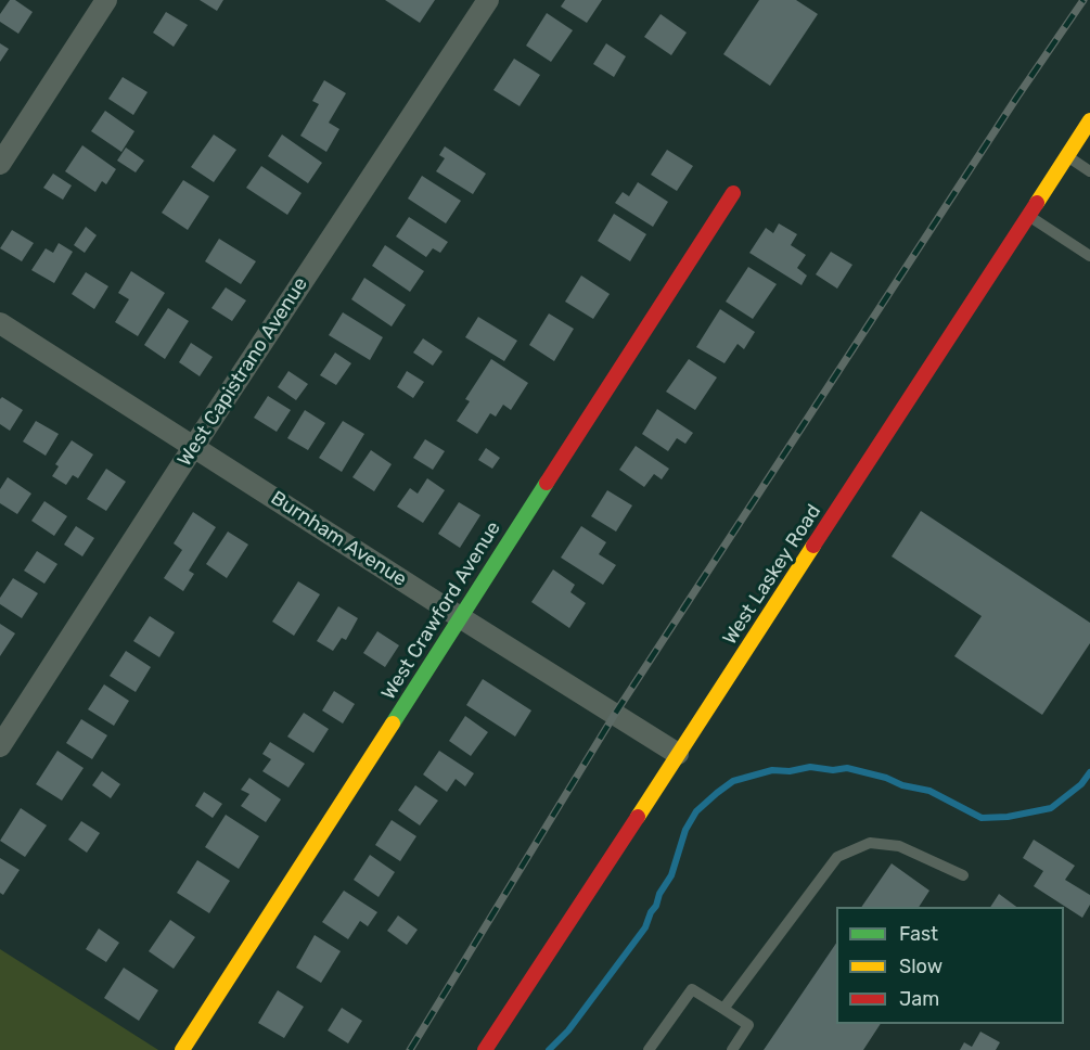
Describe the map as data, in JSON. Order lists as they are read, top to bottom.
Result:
{
  "streets": {
    "main road": ["West Laskey Road", "West Crawford Avenue"],
    "street": ["West Capistrano Avenue", "Burnham Avenue"]
  },
  "crossings": [
    ["West Capistrano Avenue", "Burnham Avenue"],
    ["Burnham Avenue", "West Laskey Road"],
    ["Burnham Avenue", "West Crawford Avenue"]
  ],
  "legend": ["Fast", "Slow", "Jam"]
}
